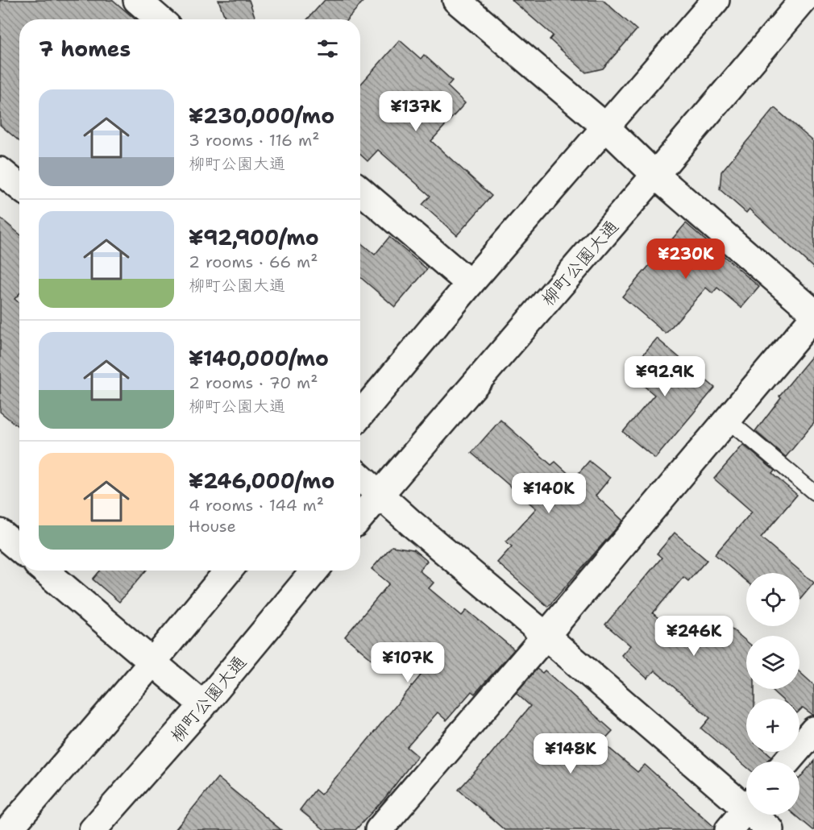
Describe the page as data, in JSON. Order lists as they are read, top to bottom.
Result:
{
  "streets": {
    "street": ["柳町公園大通"]
  },
  "page": {
    "heading": "7 homes",
    "list": [
      {
        "name": "¥230,000/mo",
        "note": "3 rooms · 116 m² · 柳町公園大通"
      },
      {
        "name": "¥92,900/mo",
        "note": "2 rooms · 66 m² · 柳町公園大通"
      },
      {
        "name": "¥140,000/mo",
        "note": "2 rooms · 70 m² · 柳町公園大通"
      },
      {
        "name": "¥246,000/mo",
        "note": "4 rooms · 144 m² · House"
      }
    ],
    "price": [
      "¥137K",
      "¥230K",
      "¥92.9K",
      "¥140K",
      "¥246K",
      "¥107K",
      "¥148K"
    ],
    "map_buttons": ["+", "−"]
  }
}
